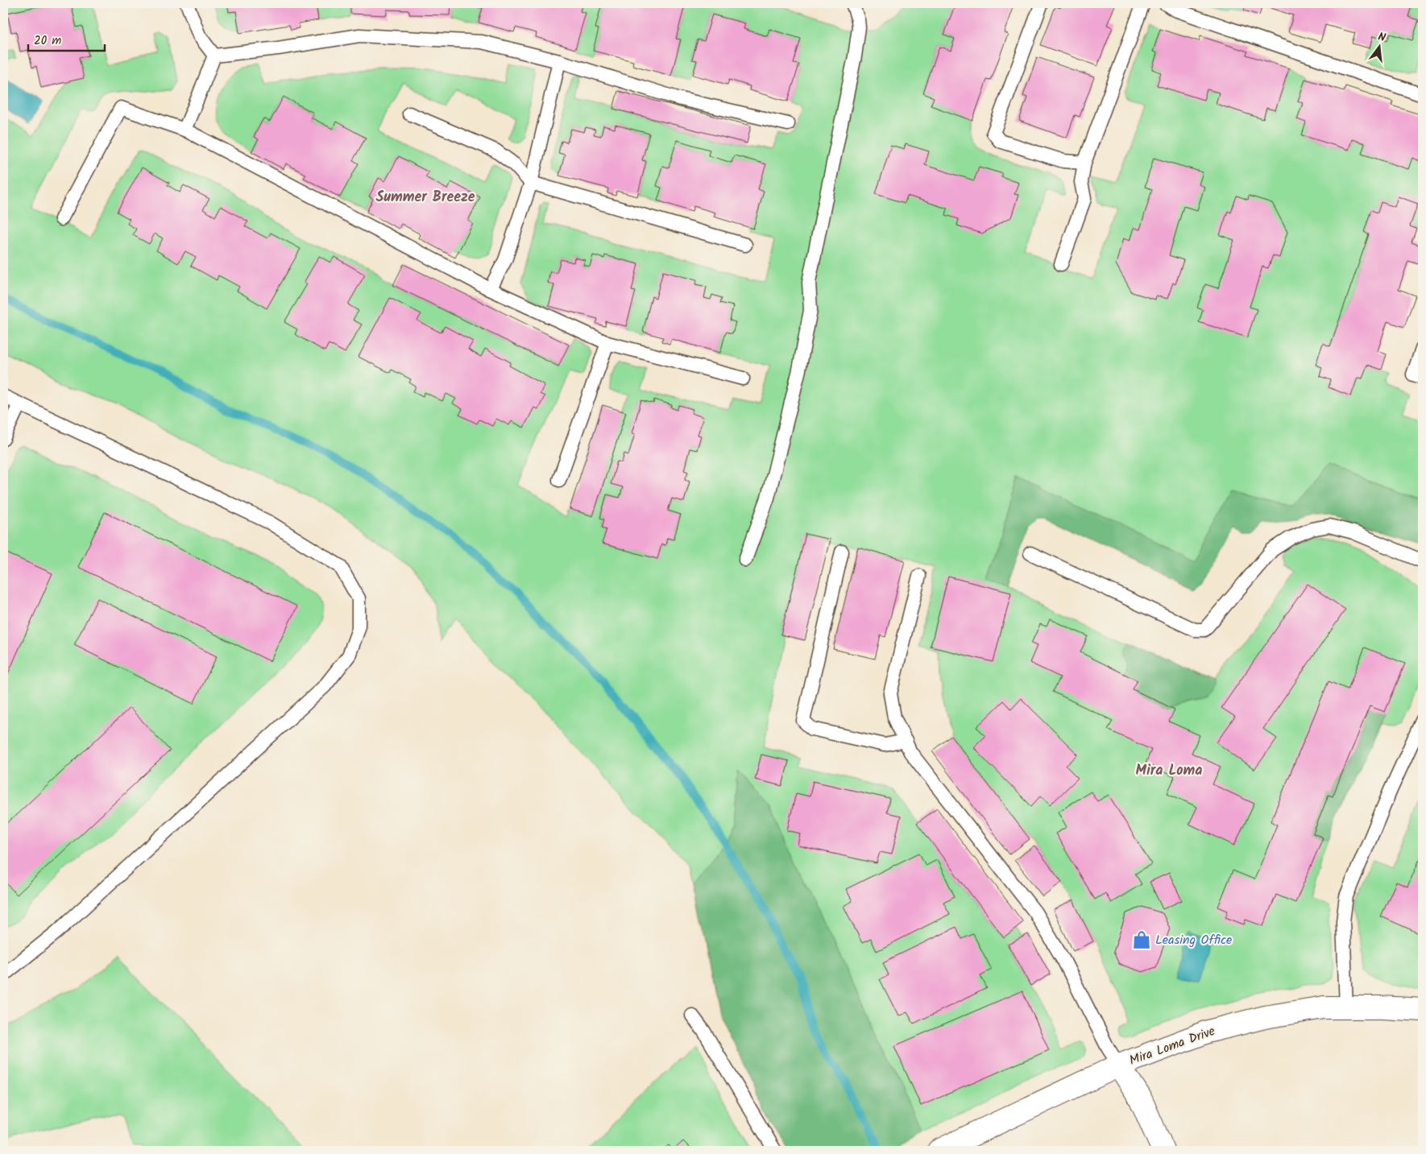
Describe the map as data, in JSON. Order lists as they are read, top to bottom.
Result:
{
  "streets": {
    "street": ["Mira Loma Drive"]
  },
  "districts": ["Summer Breeze", "Mira Loma"],
  "places": {
    "shop": ["Leasing Office"]
  },
  "scale_bar": "20 m",
  "north": "top"
}
